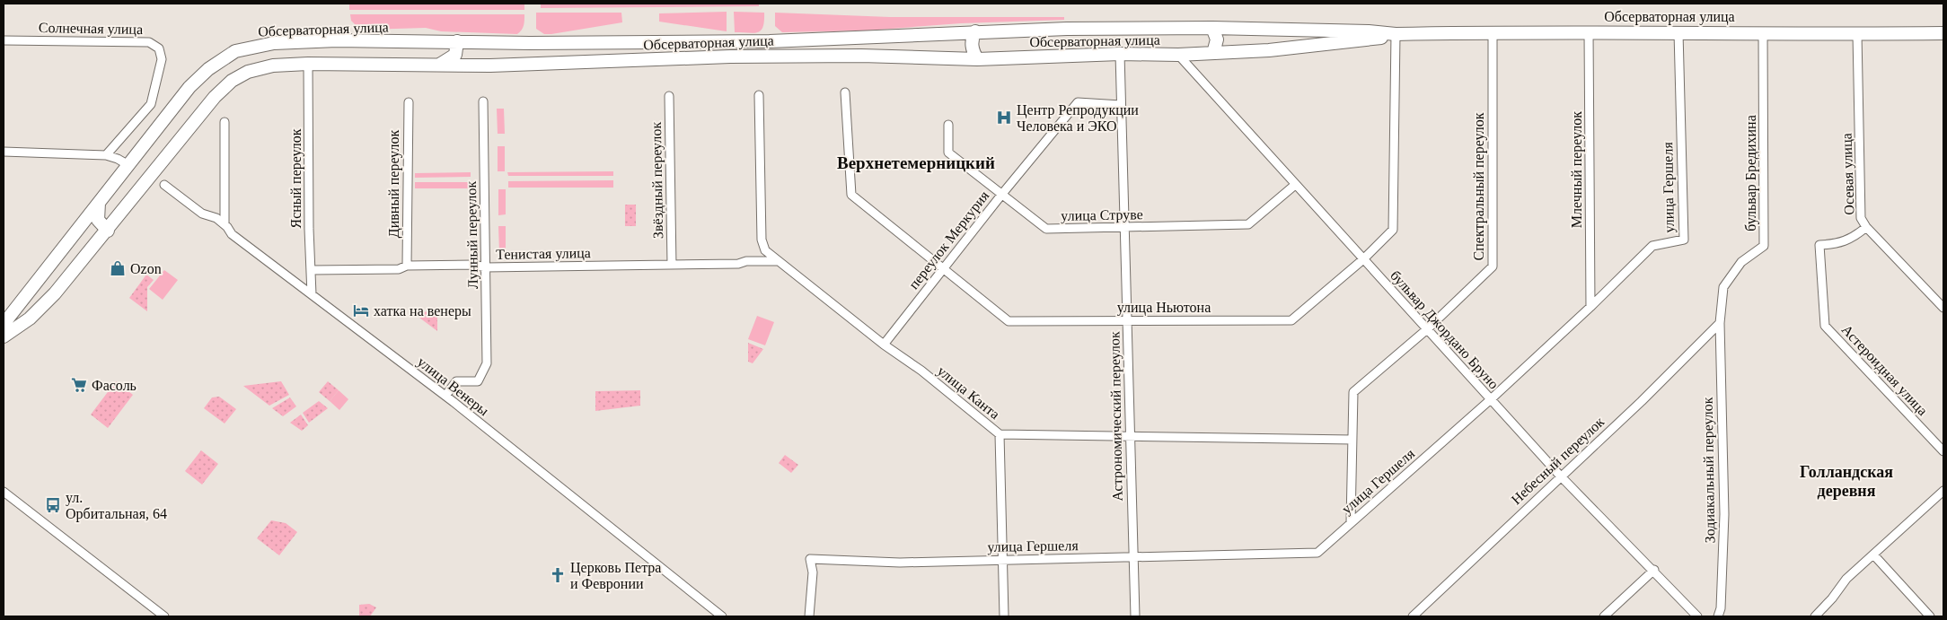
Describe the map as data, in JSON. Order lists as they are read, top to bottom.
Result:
{
  "streets": {
    "main road": ["Обсерваторная улица"],
    "street": [
      "Солнечная улица",
      "Млечный переулок",
      "бульвар Бредихина",
      "Осевая улица",
      "Ясный переулок",
      "Звёздный переулок",
      "Дивный переулок",
      "Спектральный переулок",
      "улица Гершеля",
      "улица Струве",
      "Лунный переулок",
      "переулок Меркурия",
      "Тенистая улица",
      "улица Ньютона",
      "бульвар Джордано Бруно",
      "Астероидная улица",
      "улица Венеры",
      "улица Канта",
      "Астрономический переулок",
      "Небесный переулок",
      "Зодиакальный переулок"
    ]
  },
  "crossings": [
    ["Обсерваторная улица", "Млечный переулок"],
    ["Обсерваторная улица", "бульвар Бредихина"],
    ["Обсерваторная улица", "Осевая улица"],
    ["Обсерваторная улица", "Ясный переулок"],
    ["Обсерваторная улица", "Спектральный переулок"],
    ["Обсерваторная улица", "улица Гершеля"],
    ["Обсерваторная улица", "улица Ньютона"],
    ["Обсерваторная улица", "бульвар Джордано Бруно"],
    ["Обсерваторная улица", "Астрономический переулок"],
    ["Млечный переулок", "улица Гершеля"],
    ["бульвар Бредихина", "Небесный переулок"],
    ["бульвар Бредихина", "Зодиакальный переулок"],
    ["Осевая улица", "Астероидная улица"],
    ["Ясный переулок", "Тенистая улица"],
    ["Ясный переулок", "улица Венеры"],
    ["Звёздный переулок", "Тенистая улица"],
    ["Дивный переулок", "Тенистая улица"],
    ["Спектральный переулок", "улица Гершеля"],
    ["Спектральный переулок", "бульвар Джордано Бруно"],
    ["Спектральный переулок", "улица Канта"],
    ["улица Гершеля", "бульвар Джордано Бруно"],
    ["улица Гершеля", "Астрономический переулок"],
    ["улица Струве", "переулок Меркурия"],
    ["улица Струве", "бульвар Джордано Бруно"],
    ["улица Струве", "Астрономический переулок"],
    ["Лунный переулок", "Тенистая улица"],
    ["Лунный переулок", "улица Венеры"],
    ["переулок Меркурия", "улица Ньютона"],
    ["переулок Меркурия", "улица Канта"],
    ["переулок Меркурия", "Астрономический переулок"],
    ["Тенистая улица", "улица Канта"],
    ["улица Ньютона", "бульвар Джордано Бруно"],
    ["улица Ньютона", "Астрономический переулок"],
    ["бульвар Джордано Бруно", "Небесный переулок"],
    ["улица Канта", "Астрономический переулок"],
    ["Небесный переулок", "Зодиакальный переулок"]
  ],
  "districts": ["Верхнетемерницкий", "Голландская деревня"],
  "places": {
    "hospital": ["Центр Репродукции Человека и ЭКО"],
    "shop": ["Ozon"],
    "hotel": ["хатка на венеры"],
    "supermarket": ["Фасоль"],
    "bus stop": ["ул. Орбитальная, 64"],
    "church": ["Церковь Петра и Февронии"]
  }
}
